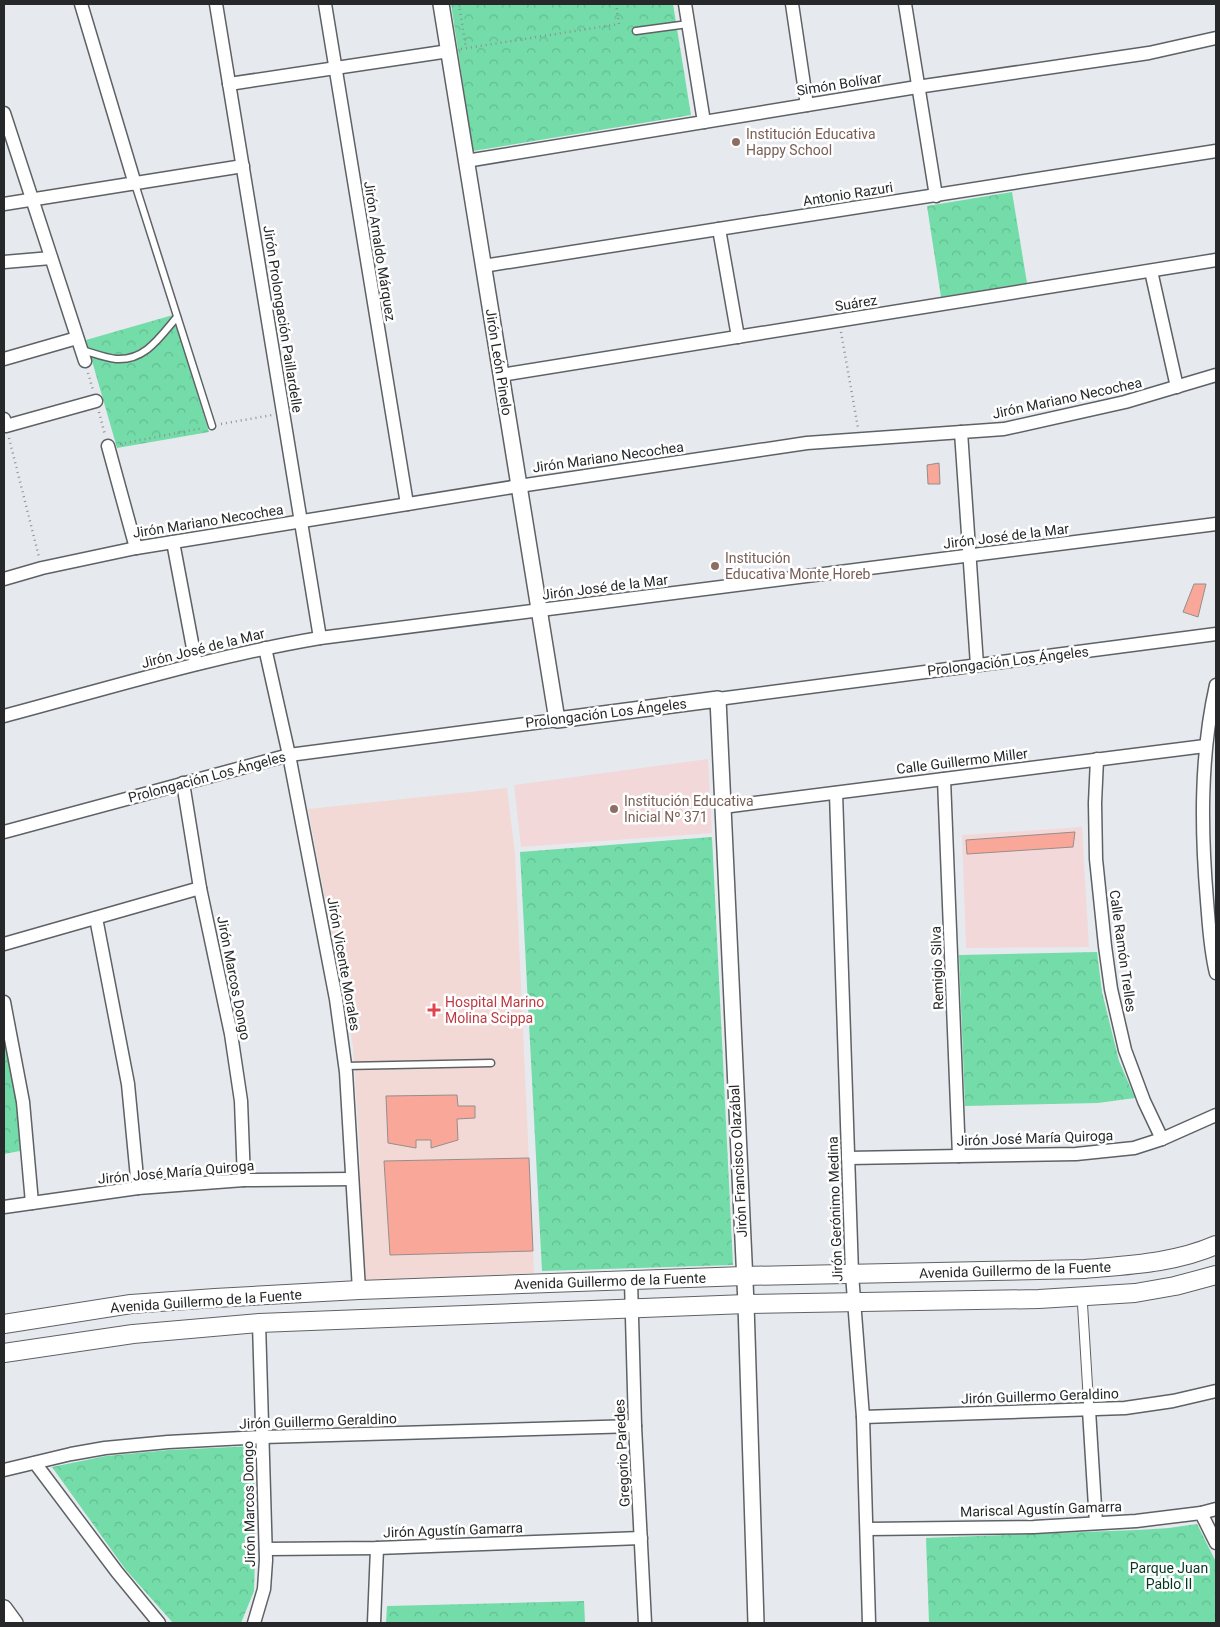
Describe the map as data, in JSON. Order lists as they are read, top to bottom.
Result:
{
  "streets": {
    "main road": ["Avenida Guillermo de la Fuente"],
    "street": [
      "Simón Bolívar",
      "Antonio Razuri",
      "Jirón Arnaldo Márquez",
      "Suárez",
      "Jirón Prolongación Paillardelle",
      "Jirón León Pinelo",
      "Jirón Mariano Necochea",
      "Jirón José de la Mar",
      "Prolongación Los Ángeles",
      "Calle Guillermo Miller",
      "Calle Ramón Trelles",
      "Jirón Vicente Morales",
      "Remigio Silva",
      "Jirón Marcos Dongo",
      "Jirón José María Quiroga",
      "Jirón Francisco Olazábal",
      "Jirón Gerónimo Medina",
      "Jirón Guillermo Geraldino",
      "Gregorio Paredes",
      "Mariscal Agustín Gamarra",
      "Jirón Agustín Gamarra"
    ]
  },
  "crossings": [
    ["Simón Bolívar", "Jirón León Pinelo"],
    ["Antonio Razuri", "Jirón León Pinelo"],
    ["Jirón Arnaldo Márquez", "Jirón Mariano Necochea"],
    ["Suárez", "Jirón León Pinelo"],
    ["Jirón Prolongación Paillardelle", "Jirón Mariano Necochea"],
    ["Jirón Prolongación Paillardelle", "Jirón José de la Mar"],
    ["Jirón León Pinelo", "Jirón Mariano Necochea"],
    ["Jirón León Pinelo", "Jirón José de la Mar"],
    ["Jirón León Pinelo", "Prolongación Los Ángeles"],
    ["Jirón José de la Mar", "Jirón Vicente Morales"],
    ["Prolongación Los Ángeles", "Jirón Vicente Morales"],
    ["Prolongación Los Ángeles", "Jirón Marcos Dongo"],
    ["Prolongación Los Ángeles", "Jirón Francisco Olazábal"],
    ["Calle Guillermo Miller", "Calle Ramón Trelles"],
    ["Calle Guillermo Miller", "Remigio Silva"],
    ["Calle Guillermo Miller", "Jirón Francisco Olazábal"],
    ["Calle Guillermo Miller", "Jirón Gerónimo Medina"],
    ["Calle Ramón Trelles", "Jirón José María Quiroga"],
    ["Jirón Vicente Morales", "Jirón José María Quiroga"],
    ["Jirón Vicente Morales", "Avenida Guillermo de la Fuente"],
    ["Remigio Silva", "Jirón José María Quiroga"],
    ["Jirón Marcos Dongo", "Jirón José María Quiroga"],
    ["Jirón Marcos Dongo", "Avenida Guillermo de la Fuente"],
    ["Jirón Marcos Dongo", "Jirón Guillermo Geraldino"],
    ["Jirón Marcos Dongo", "Jirón Agustín Gamarra"],
    ["Jirón José María Quiroga", "Jirón Gerónimo Medina"],
    ["Jirón Francisco Olazábal", "Avenida Guillermo de la Fuente"],
    ["Jirón Gerónimo Medina", "Avenida Guillermo de la Fuente"],
    ["Jirón Gerónimo Medina", "Jirón Guillermo Geraldino"],
    ["Jirón Gerónimo Medina", "Mariscal Agustín Gamarra"],
    ["Avenida Guillermo de la Fuente", "Gregorio Paredes"],
    ["Jirón Guillermo Geraldino", "Gregorio Paredes"],
    ["Gregorio Paredes", "Jirón Agustín Gamarra"]
  ],
  "parks": ["Parque Juan Pablo II"],
  "places": {
    "other": ["Institución Educativa Happy School", "Institución Educativa Monte Horeb", "Institución Educativa Inicial Nº 371"],
    "health": ["Hospital Marino Molina Scippa"]
  }
}
